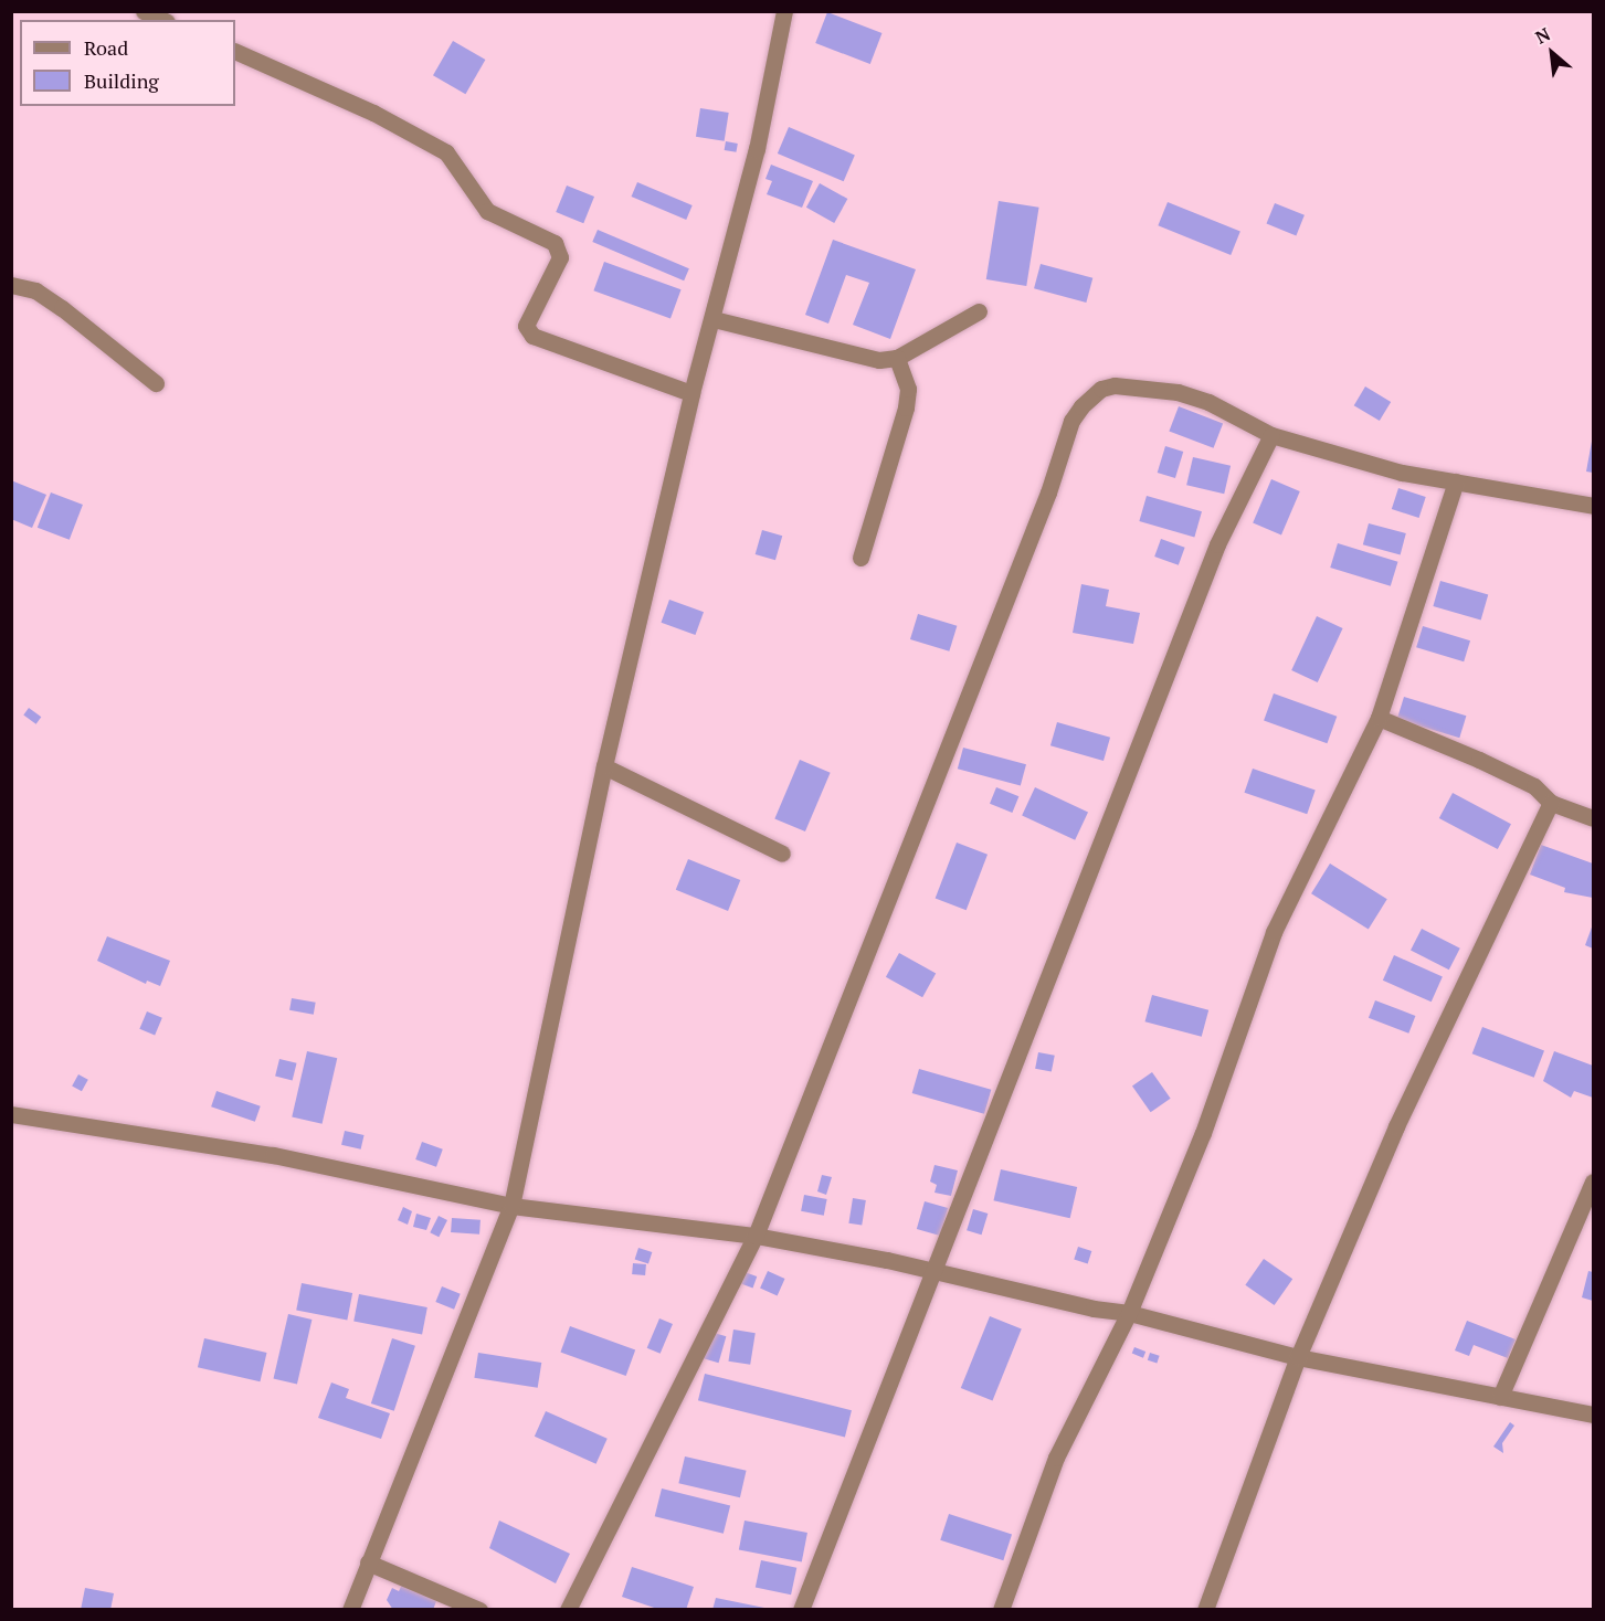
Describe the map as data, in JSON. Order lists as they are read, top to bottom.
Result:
{
  "legend": ["Road", "Building"],
  "north": "top left"
}
